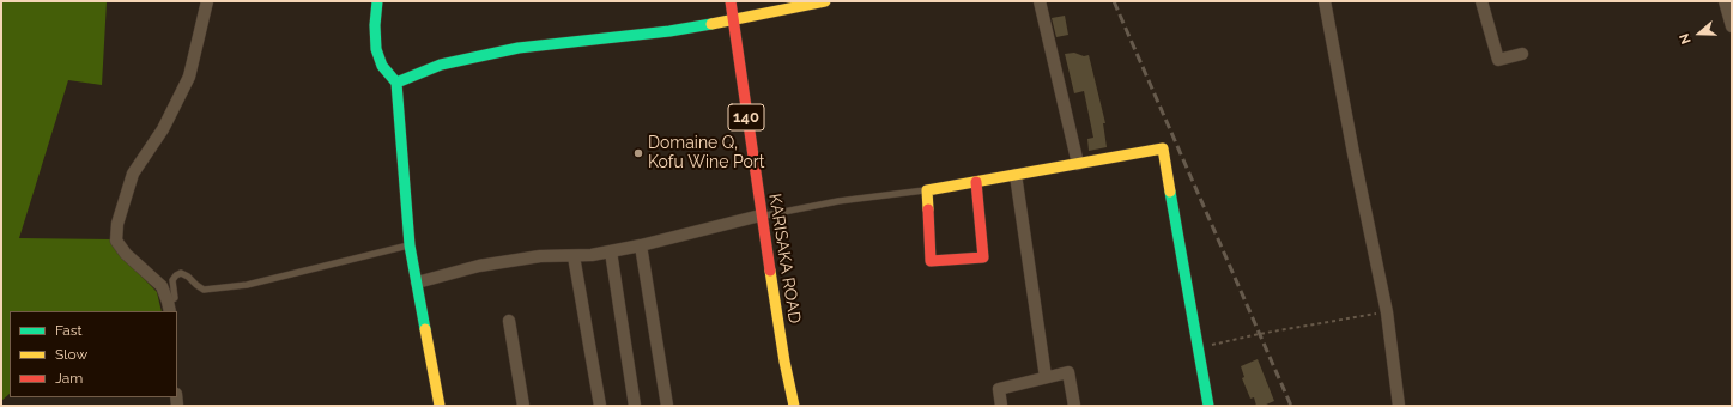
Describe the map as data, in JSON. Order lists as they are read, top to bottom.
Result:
{
  "streets": {
    "main road": ["140", "KARISAKA ROAD"]
  },
  "places": ["Domaine Q, Kofu Wine Port"],
  "legend": ["Fast", "Slow", "Jam"],
  "north": "left"
}
